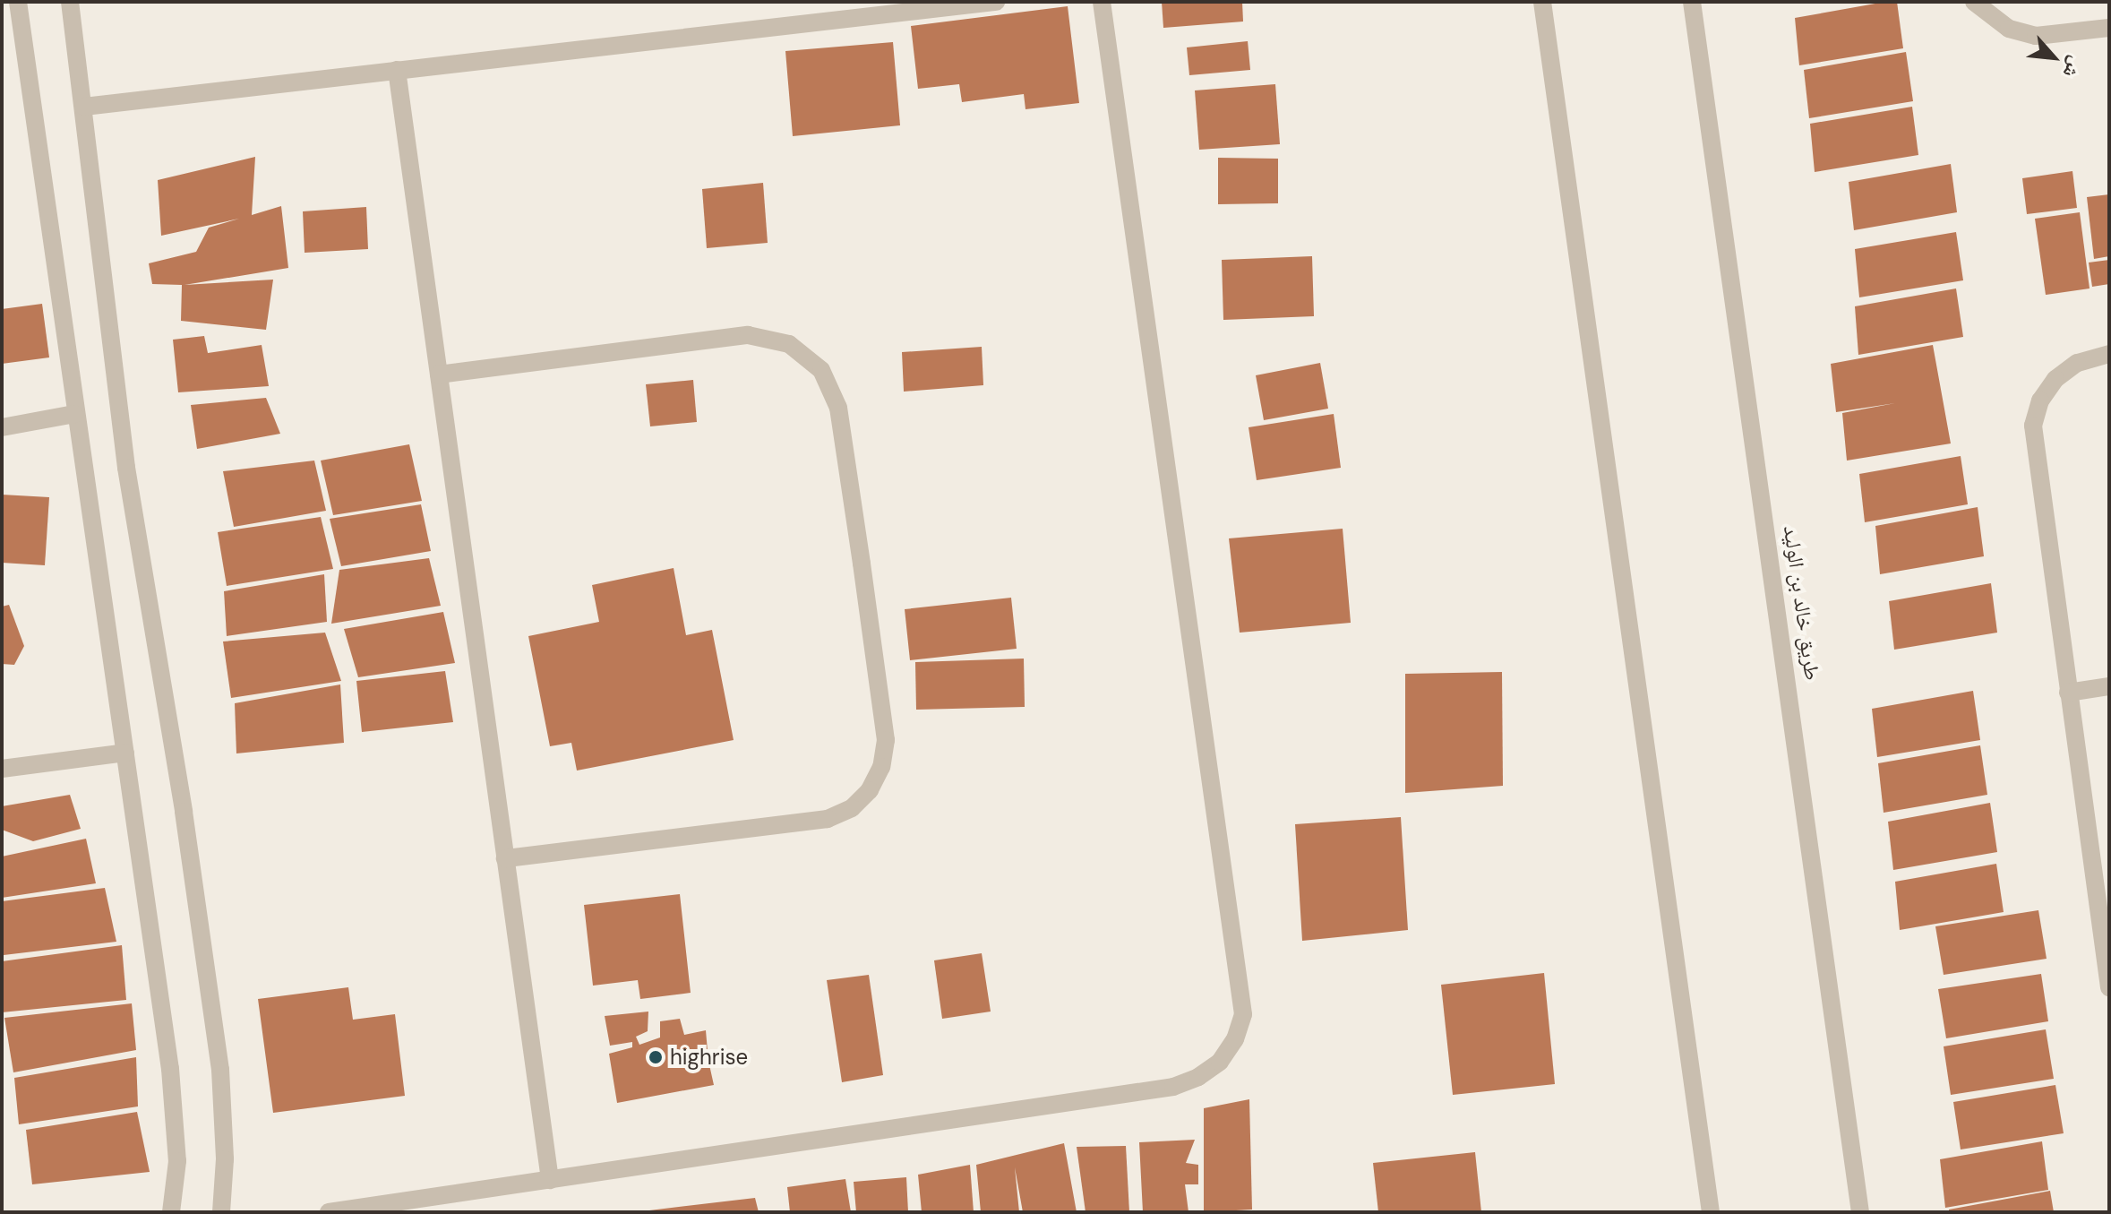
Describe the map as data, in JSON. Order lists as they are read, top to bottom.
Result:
{
  "streets": {
    "street": ["طريق خالد بن الوليد"]
  },
  "places": ["highrise"],
  "north": "bottom right"
}
